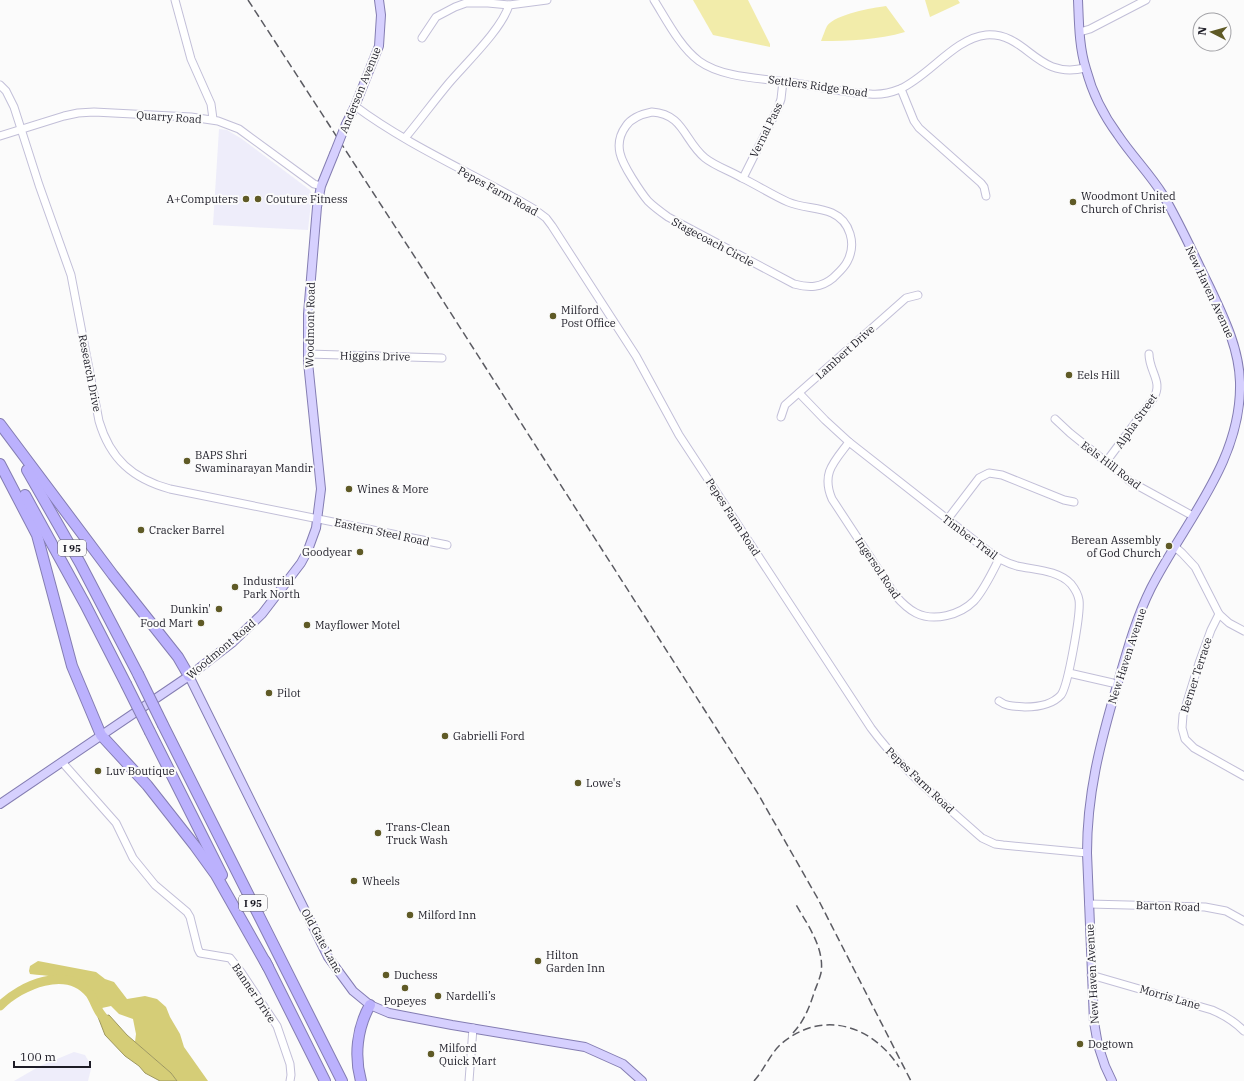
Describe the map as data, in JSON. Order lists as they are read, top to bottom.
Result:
{
  "streets": {
    "highway": ["I 95"],
    "main road": [
      "Anderson Avenue",
      "New Haven Avenue",
      "Woodmont Road",
      "Old Gate Lane"
    ],
    "street": [
      "Settlers Ridge Road",
      "Quarry Road",
      "Vernal Pass",
      "Pepes Farm Road",
      "Stagecoach Circle",
      "Lambert Drive",
      "Higgins Drive",
      "Research Drive",
      "Alpha Street",
      "Eels Hill Road",
      "Eastern Steel Road",
      "Timber Trail",
      "Ingersol Road",
      "Berner Terrace",
      "Barton Road",
      "Banner Drive",
      "Morris Lane"
    ]
  },
  "crossings": [
    ["Settlers Ridge Road", "Vernal Pass"],
    ["Settlers Ridge Road", "New Haven Avenue"],
    ["Anderson Avenue", "Woodmont Road"],
    ["Quarry Road", "Woodmont Road"],
    ["Quarry Road", "Research Drive"],
    ["Vernal Pass", "Stagecoach Circle"],
    ["Pepes Farm Road", "New Haven Avenue"],
    ["New Haven Avenue", "Eels Hill Road"],
    ["New Haven Avenue", "Barton Road"],
    ["New Haven Avenue", "Morris Lane"],
    ["Woodmont Road", "Higgins Drive"],
    ["Woodmont Road", "Research Drive"],
    ["Woodmont Road", "Eastern Steel Road"],
    ["Woodmont Road", "Old Gate Lane"],
    ["Woodmont Road", "Banner Drive"],
    ["Lambert Drive", "Timber Trail"],
    ["Research Drive", "Eastern Steel Road"],
    ["Alpha Street", "Eels Hill Road"],
    ["Timber Trail", "Ingersol Road"]
  ],
  "places": [
    "A+Computers",
    "Couture Fitness",
    "Woodmont United Church of Christ",
    "Milford Post Office",
    "Eels Hill",
    "BAPS Shri Swaminarayan Mandir",
    "Wines & More",
    "Cracker Barrel",
    "Berean Assembly of God Church",
    "Goodyear",
    "Industrial Park North",
    "Dunkin'",
    "Food Mart",
    "Mayflower Motel",
    "Pilot",
    "Gabrielli Ford",
    "Luv Boutique",
    "Lowe's",
    "Trans-Clean Truck Wash",
    "Wheels",
    "Milford Inn",
    "Hilton Garden Inn",
    "Duchess",
    "Popeyes",
    "Nardelli’s",
    "Dogtown",
    "Milford Quick Mart"
  ],
  "scale_bar": "100 m",
  "north": "left"
}
